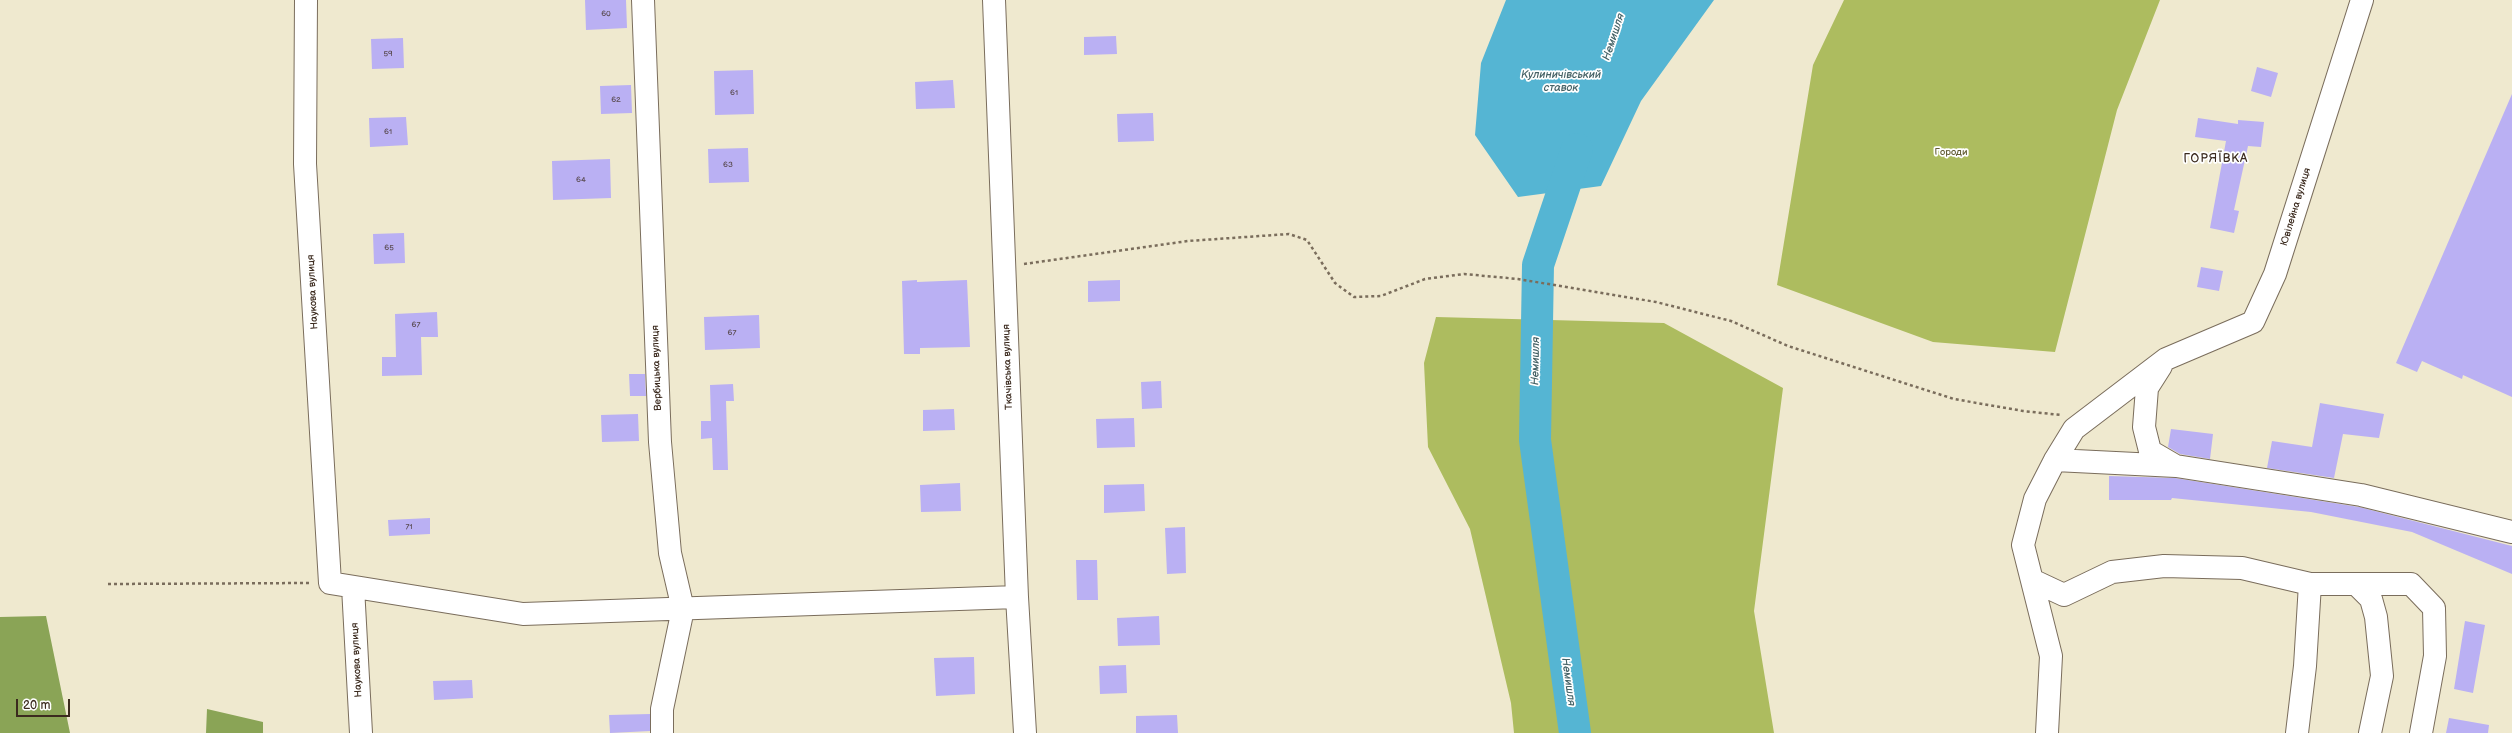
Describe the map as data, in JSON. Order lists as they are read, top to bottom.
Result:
{
  "streets": {
    "street": [
      "Ювілейна вулиця",
      "Наукова вулиця",
      "Ткачівська вулиця",
      "Вербицька вулиця"
    ]
  },
  "districts": ["ГОРЯЇВКА"],
  "water": ["Немишля", "Кулиничівський ставок"],
  "parks": ["Городи"],
  "house_numbers": [
    "60",
    "59",
    "61",
    "62",
    "61",
    "63",
    "64",
    "65",
    "67",
    "67",
    "71"
  ],
  "scale_bar": "20 m"
}
